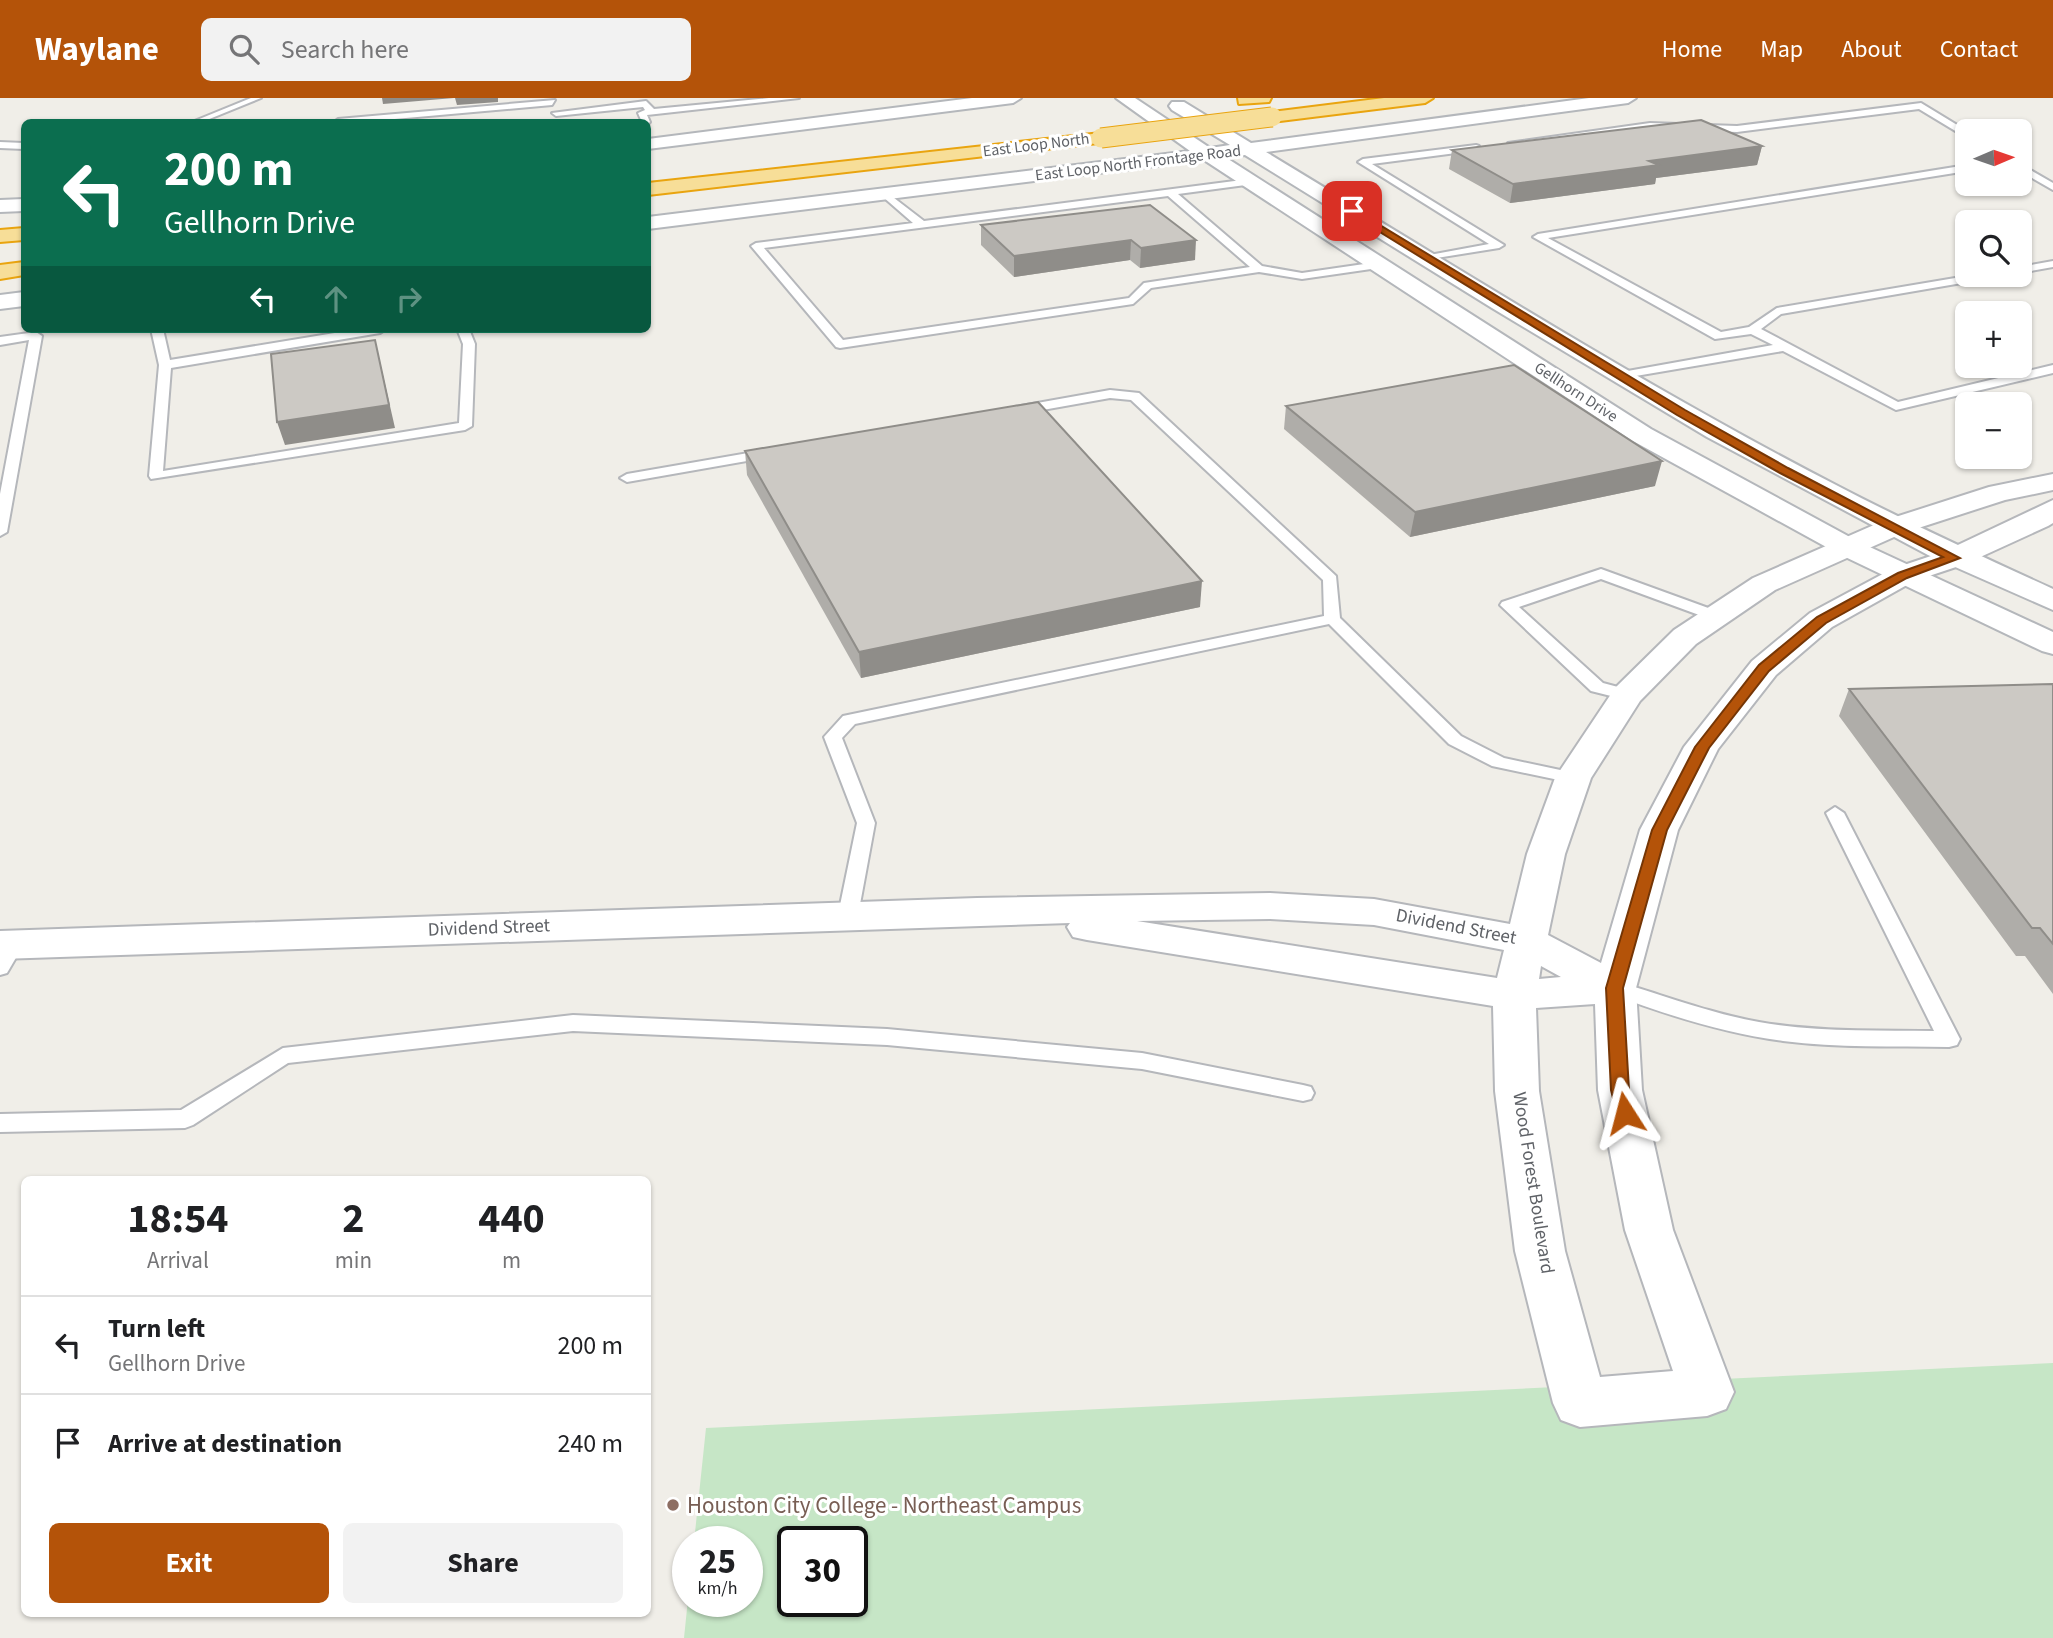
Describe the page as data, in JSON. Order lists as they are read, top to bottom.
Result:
{
  "streets": {
    "highway": ["East Loop North"],
    "main road": [
      "East Loop North Frontage Road",
      "Gellhorn Drive",
      "Dividend Street",
      "Wood Forest Boulevard"
    ]
  },
  "crossings": [
    ["East Loop North Frontage Road", "Gellhorn Drive"],
    ["Gellhorn Drive", "Wood Forest Boulevard"],
    ["Dividend Street", "Wood Forest Boulevard"]
  ],
  "places": ["Houston City College - Northeast Campus"],
  "north": "right",
  "page": {
    "header": "Waylane",
    "search": "Search here",
    "nav": [
      "Home",
      "Map",
      "About",
      "Contact"
    ],
    "map_buttons": ["+", "−"],
    "turn": ["200 m", "Gellhorn Drive"],
    "eta": [
      "18:54",
      "Arrival",
      "2",
      "min",
      "440",
      "m"
    ],
    "list": [
      {
        "name": "Turn left",
        "note": "Gellhorn Drive",
        "value": "200 m"
      },
      {
        "name": "Arrive at destination",
        "value": "240 m"
      }
    ],
    "buttons": ["Exit", "Share"],
    "speed": "25 km/h",
    "limit": "30"
  }
}
